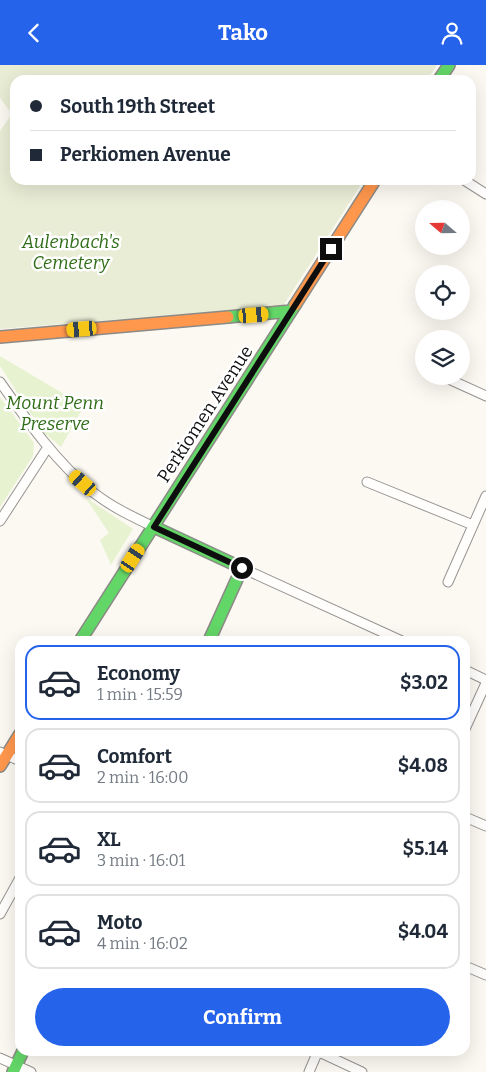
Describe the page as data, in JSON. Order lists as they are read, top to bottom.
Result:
{
  "streets": {
    "main road": ["Perkiomen Avenue"]
  },
  "parks": ["Aulenbach's Cemetery", "Mount Penn Preserve"],
  "north": "left",
  "page": {
    "header": "Tako",
    "banner": ["South 19th Street", "Perkiomen Avenue"],
    "list": [
      {
        "name": "Economy",
        "note": "1 min · 15:59",
        "value": "$3.02"
      },
      {
        "name": "Comfort",
        "note": "2 min · 16:00",
        "value": "$4.08"
      },
      {
        "name": "XL",
        "note": "3 min · 16:01",
        "value": "$5.14"
      },
      {
        "name": "Moto",
        "note": "4 min · 16:02",
        "value": "$4.04"
      }
    ],
    "buttons": "Confirm"
  }
}
